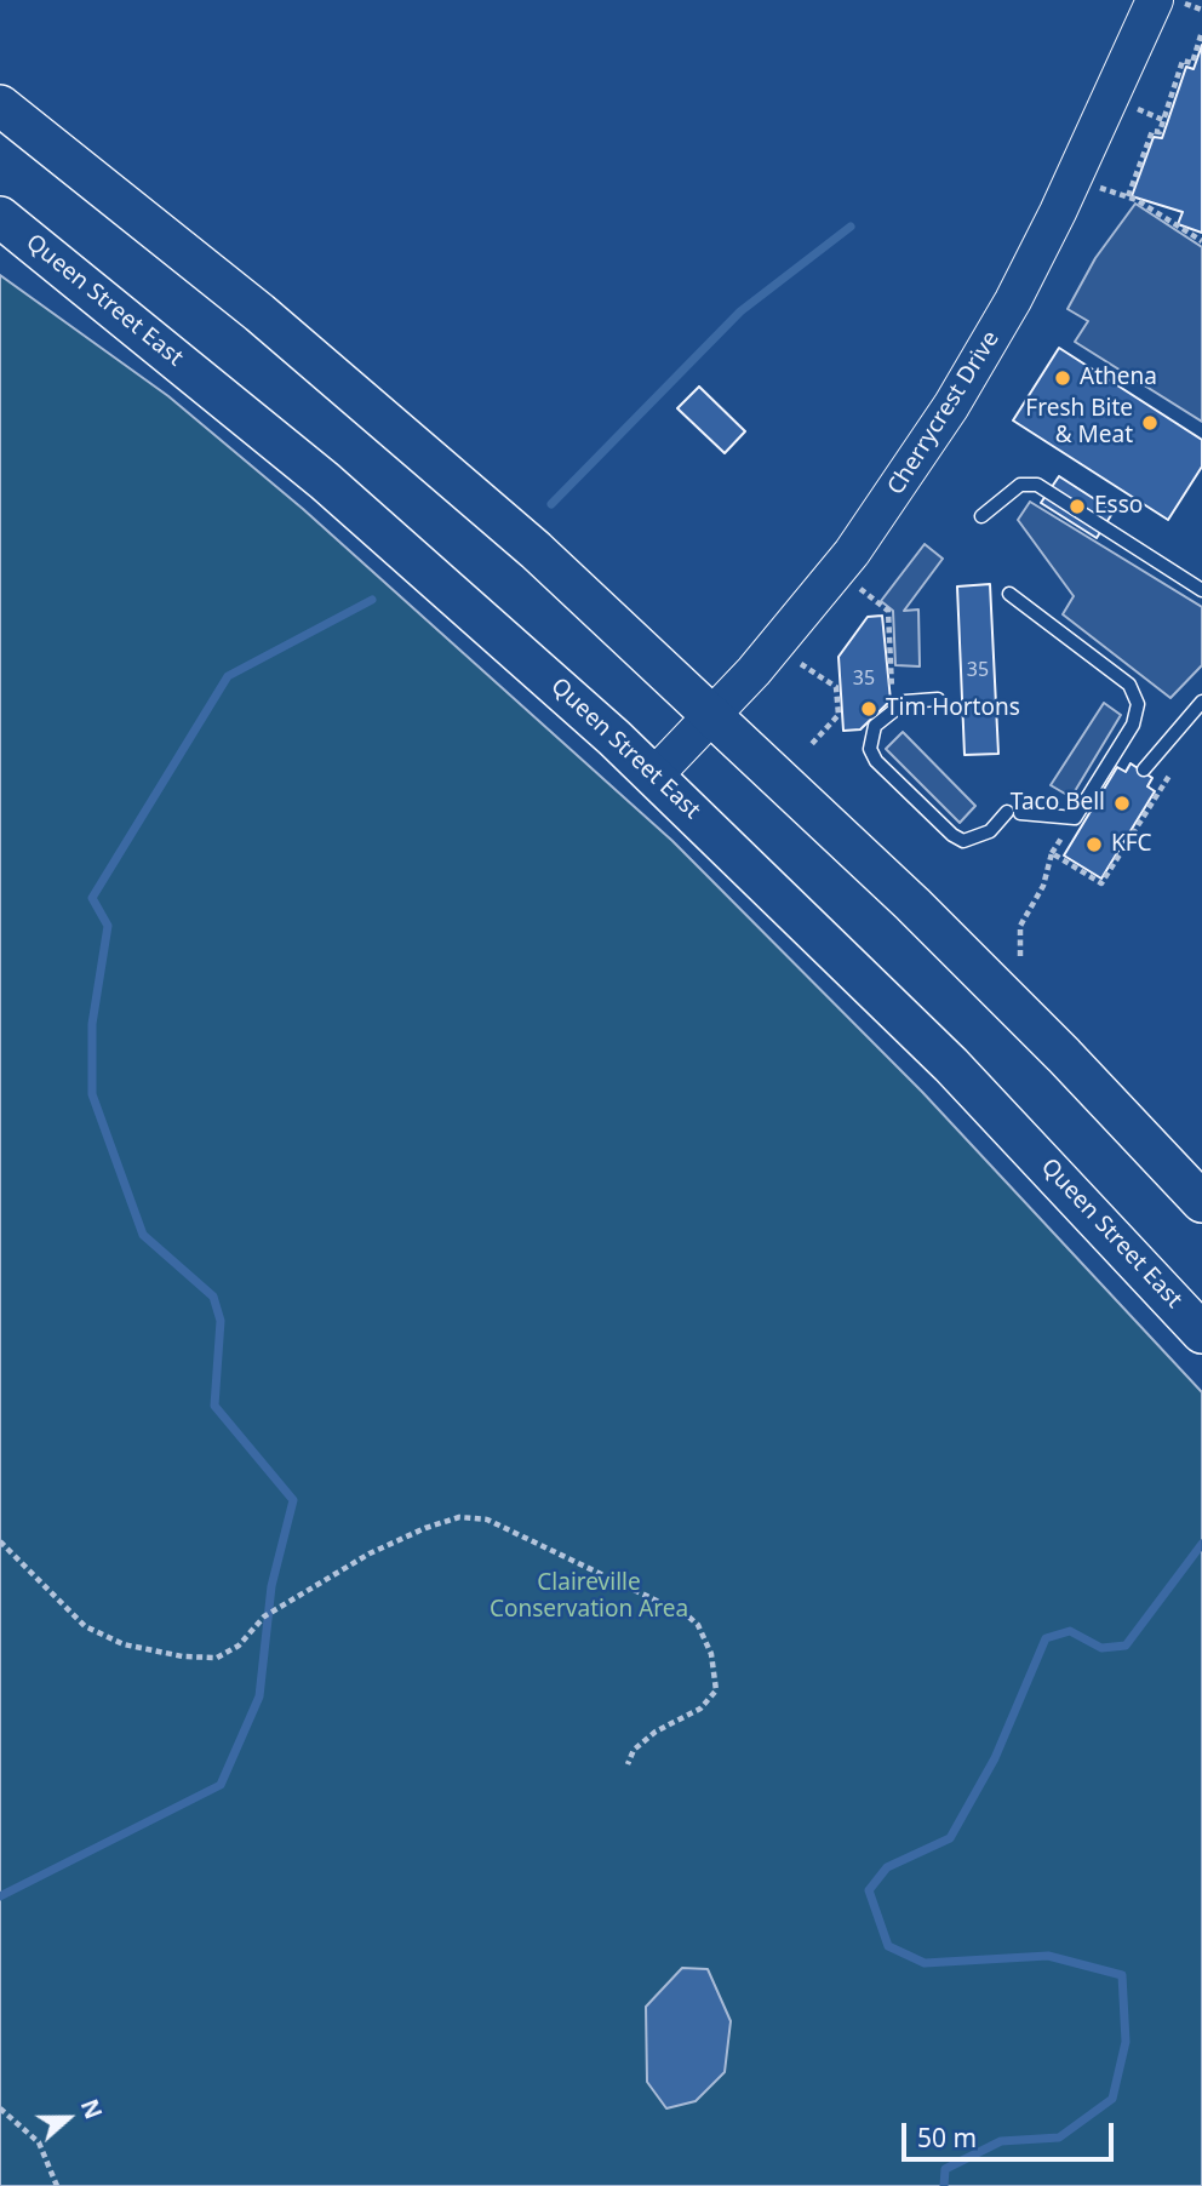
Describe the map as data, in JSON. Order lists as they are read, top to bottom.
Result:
{
  "streets": {
    "main road": ["Queen Street East"],
    "street": ["Cherrycrest Drive"]
  },
  "crossings": [
    ["Queen Street East", "Cherrycrest Drive"]
  ],
  "parks": ["Claireville Conservation Area"],
  "places": [
    "Athena",
    "Fresh Bite & Meat",
    "Esso",
    "Tim Hortons",
    "Taco Bell",
    "KFC"
  ],
  "house_numbers": ["35", "35"],
  "scale_bar": "50 m",
  "north": "right"
}
